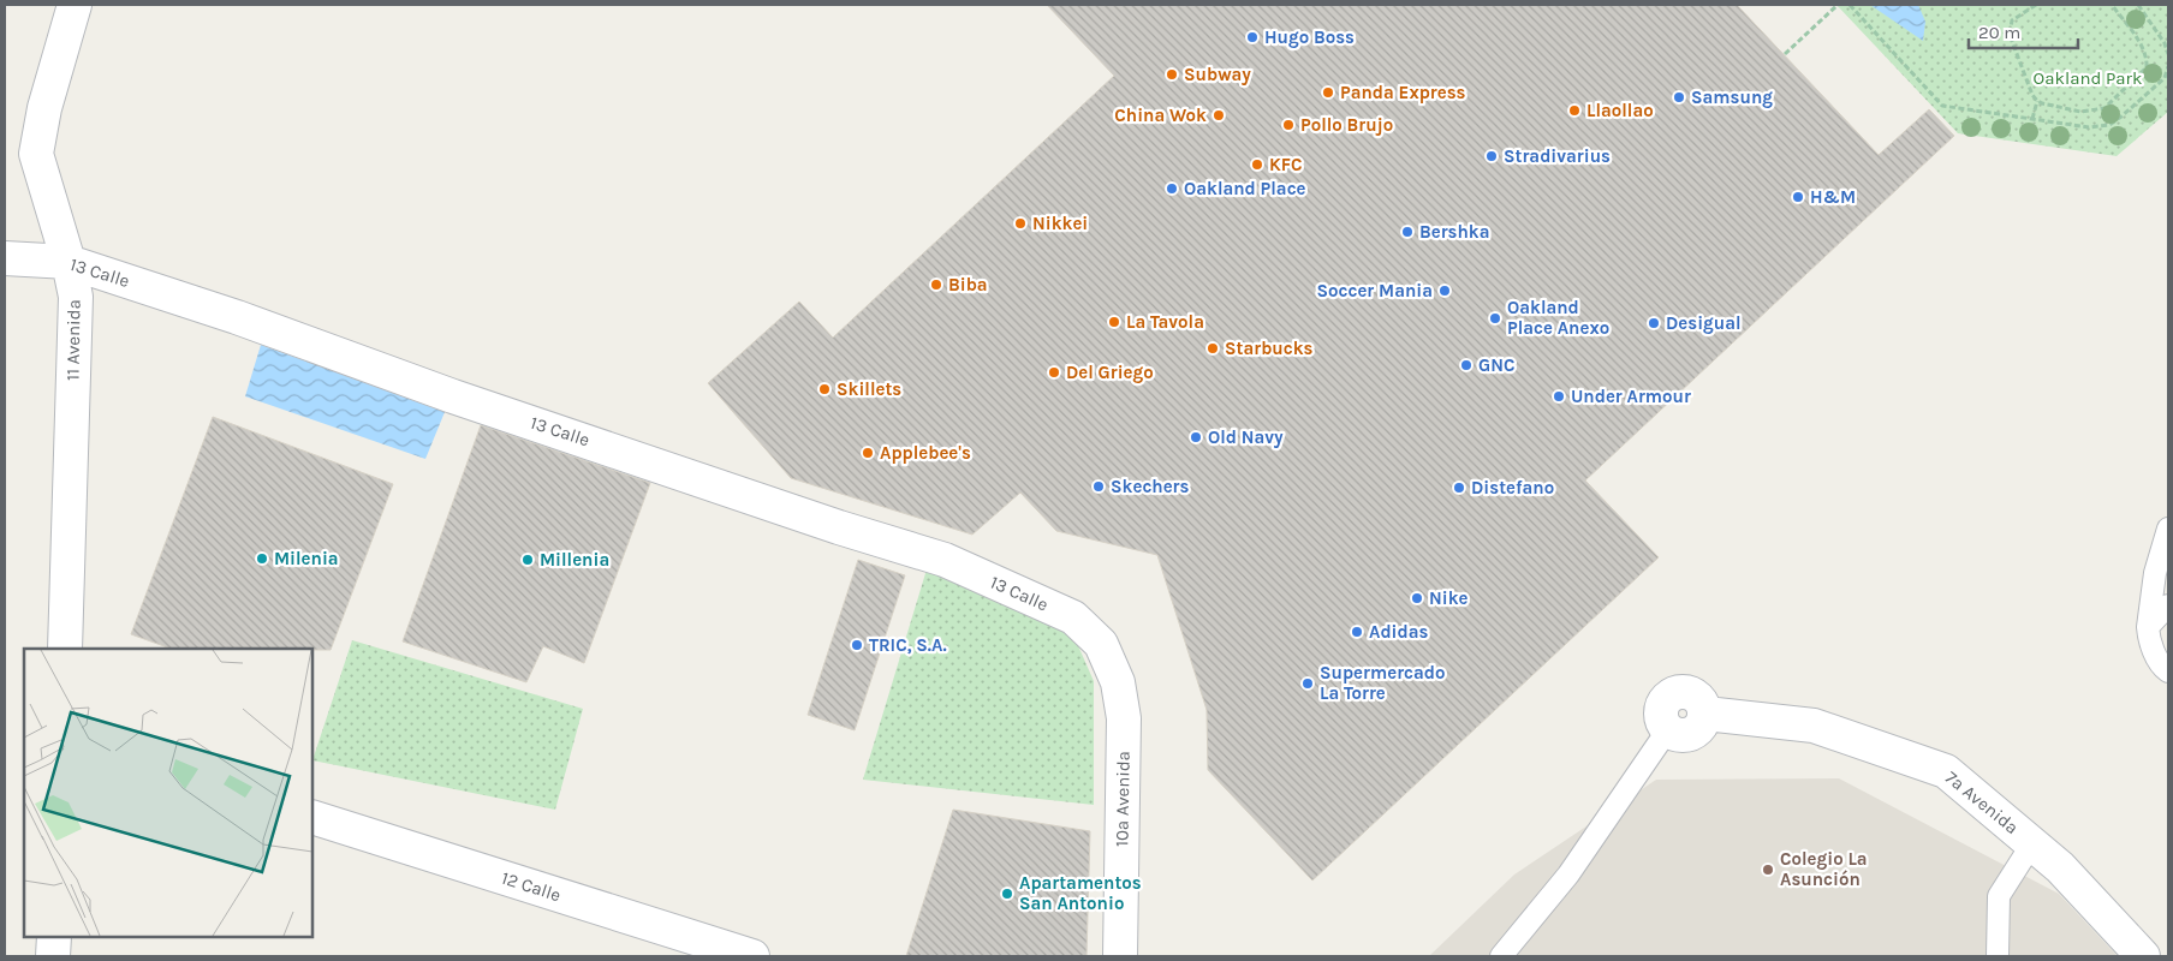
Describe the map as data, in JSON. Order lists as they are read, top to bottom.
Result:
{
  "streets": {
    "street": [
      "13 Calle",
      "11 Avenida",
      "10a Avenida",
      "7a Avenida",
      "12 Calle"
    ]
  },
  "crossings": [
    ["13 Calle", "11 Avenida"],
    ["13 Calle", "10a Avenida"]
  ],
  "parks": ["Oakland Park"],
  "places": [
    "Hugo Boss",
    "Subway",
    "Panda Express",
    "Samsung",
    "Llaollao",
    "China Wok",
    "Pollo Brujo",
    "Stradivarius",
    "KFC",
    "Oakland Place",
    "H&M",
    "Nikkei",
    "Bershka",
    "Biba",
    "Soccer Mania",
    "Oakland Place Anexo",
    "La Tavola",
    "Desigual",
    "Starbucks",
    "GNC",
    "Del Griego",
    "Skillets",
    "Under Armour",
    "Old Navy",
    "Applebee's",
    "Skechers",
    "Distefano",
    "Milenia",
    "Millenia",
    "Nike",
    "Adidas",
    "TRIC, S.A.",
    "Supermercado La Torre",
    "Colegio La Asunción",
    "Apartamentos San Antonio"
  ],
  "scale_bar": "20 m"
}
